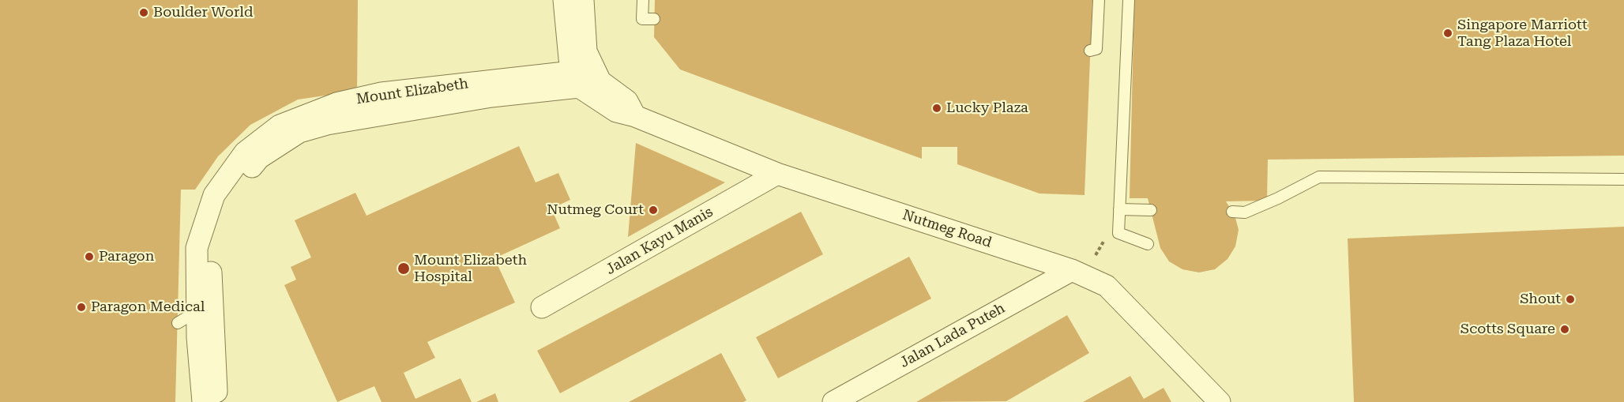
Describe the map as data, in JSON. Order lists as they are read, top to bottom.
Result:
{
  "streets": {
    "street": [
      "Mount Elizabeth",
      "Nutmeg Road",
      "Jalan Kayu Manis",
      "Jalan Lada Puteh"
    ]
  },
  "crossings": [
    ["Mount Elizabeth", "Nutmeg Road"],
    ["Nutmeg Road", "Jalan Kayu Manis"],
    ["Nutmeg Road", "Jalan Lada Puteh"]
  ],
  "places": [
    "Boulder World",
    "Singapore Marriott Tang Plaza Hotel",
    "Lucky Plaza",
    "Nutmeg Court",
    "Paragon",
    "Mount Elizabeth Hospital",
    "Shout",
    "Paragon Medical",
    "Scotts Square"
  ]
}
